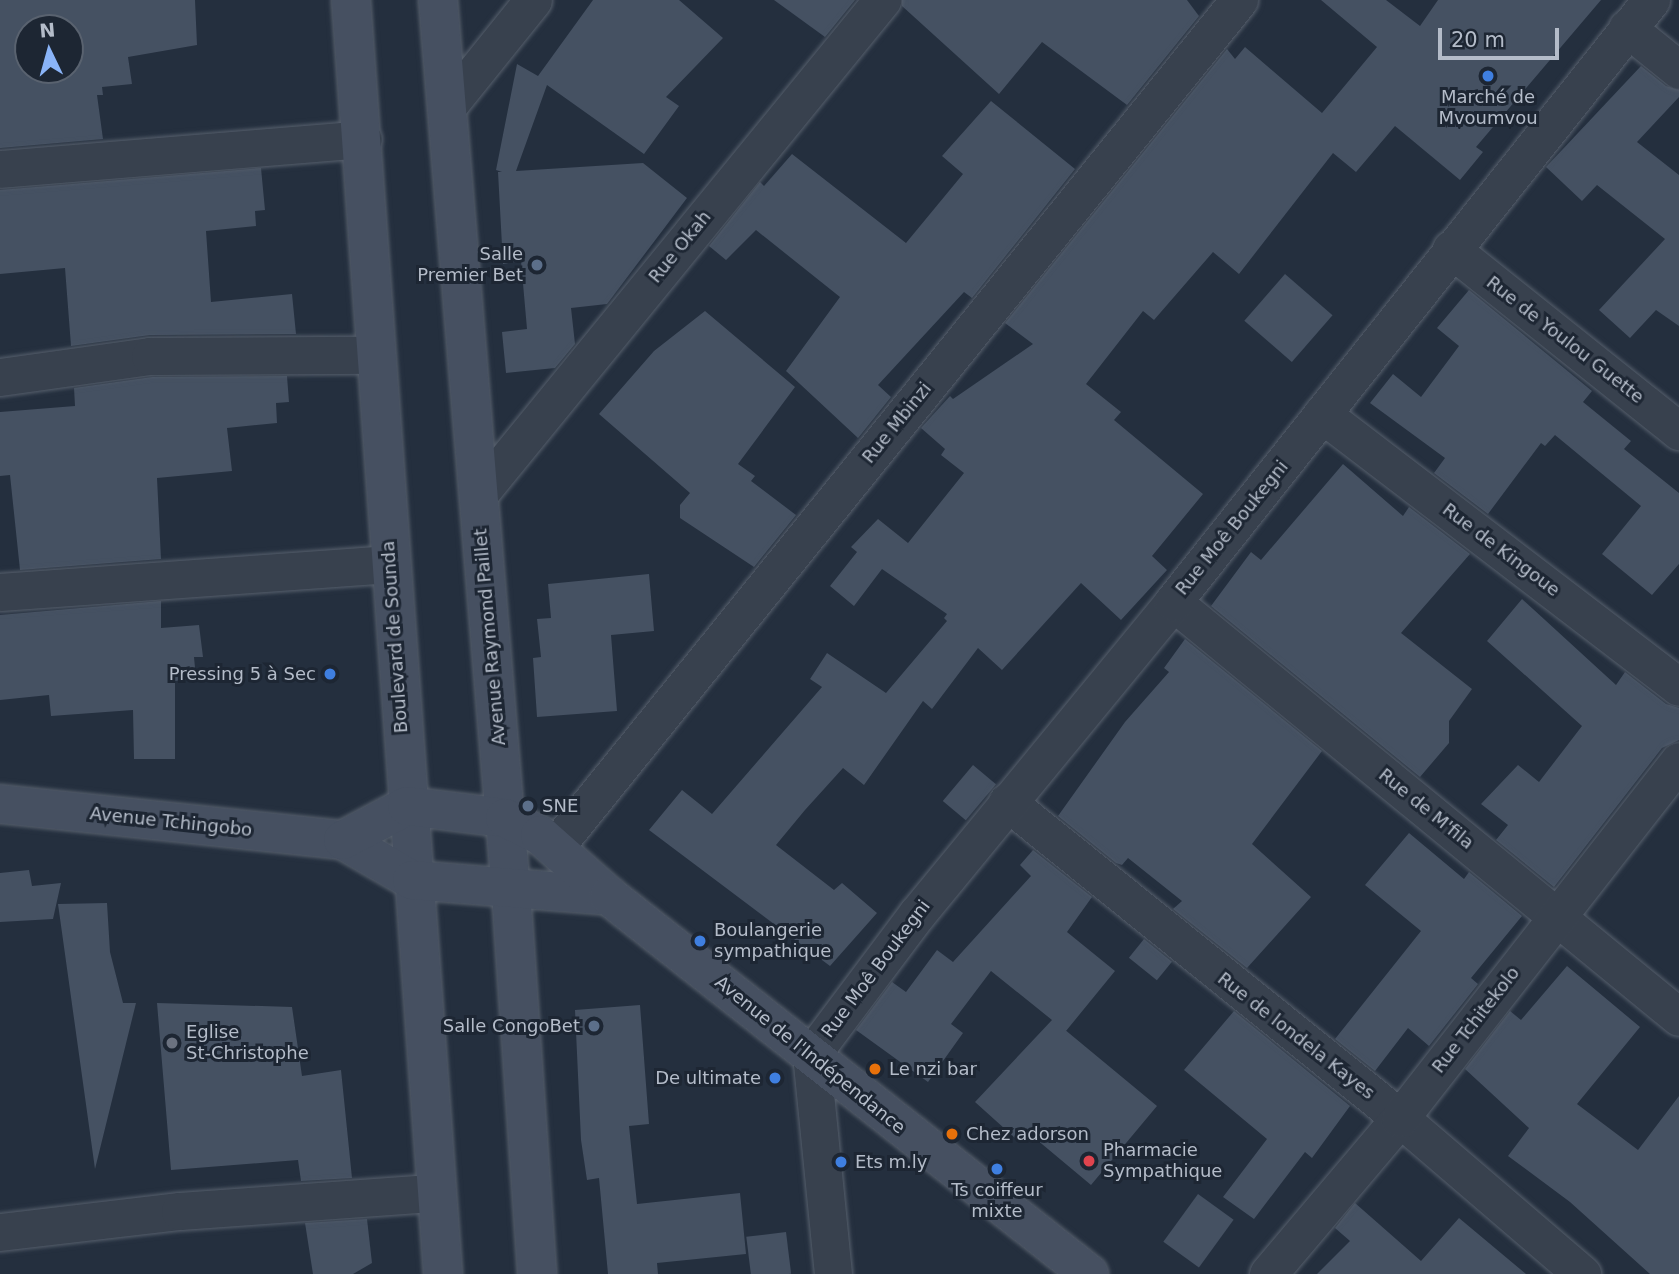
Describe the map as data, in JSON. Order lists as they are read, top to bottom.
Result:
{
  "streets": {
    "main road": [
      "Boulevard de Sounda",
      "Avenue Raymond Paillet",
      "Avenue Tchingobo",
      "Avenue de l'Indépendance"
    ],
    "street": [
      "Rue Okah",
      "Rue de Youlou Guette",
      "Rue Mbinzi",
      "Rue Moê Boukegni",
      "Rue de Kingoue",
      "Rue de M'fila",
      "Rue Tchitekolo",
      "Rue de londela Kayes"
    ]
  },
  "crossings": [
    ["Rue Okah", "Avenue Raymond Paillet"],
    ["Rue de Youlou Guette", "Rue Moê Boukegni"],
    ["Rue Moê Boukegni", "Rue de Kingoue"],
    ["Rue Moê Boukegni", "Rue de M'fila"],
    ["Rue Moê Boukegni", "Rue de londela Kayes"],
    ["Rue Moê Boukegni", "Avenue de l'Indépendance"],
    ["Boulevard de Sounda", "Avenue Tchingobo"],
    ["Rue de M'fila", "Rue Tchitekolo"],
    ["Rue Tchitekolo", "Rue de londela Kayes"]
  ],
  "places": [
    "Marché de Mvoumvou",
    "Salle Premier Bet",
    "Pressing 5 à Sec",
    "SNE",
    "Boulangerie sympathique",
    "Salle CongoBet",
    "Eglise St-Christophe",
    "Le nzi bar",
    "De ultimate",
    "Chez adorson",
    "Pharmacie Sympathique",
    "Ets m.ly",
    "Ts coiffeur mixte"
  ],
  "scale_bar": "20 m",
  "north": "top"
}
